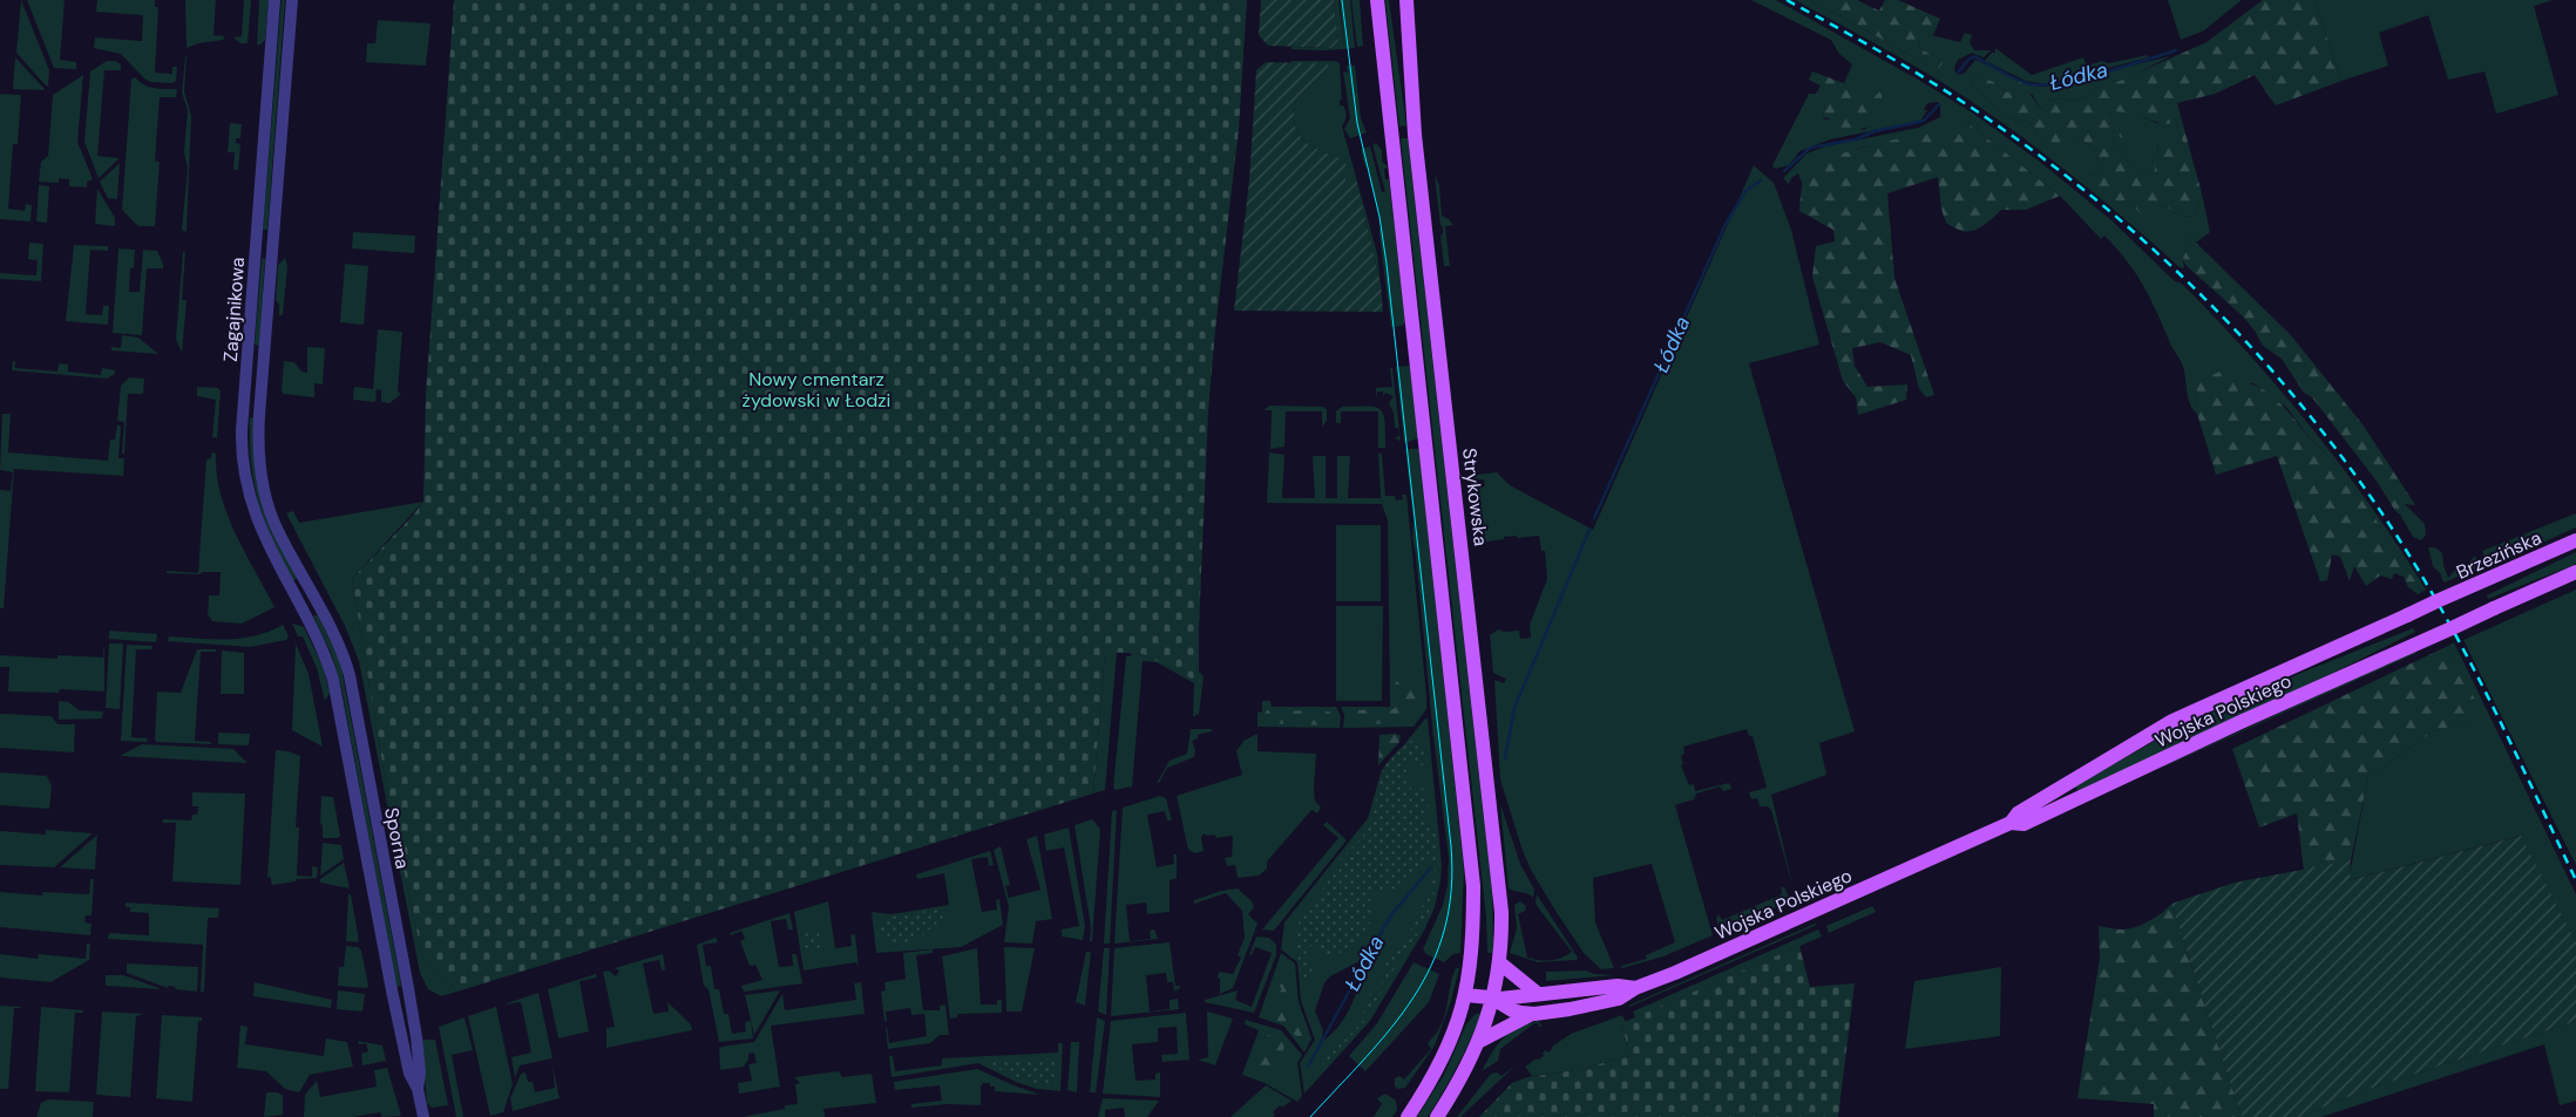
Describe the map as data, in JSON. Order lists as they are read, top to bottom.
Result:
{
  "streets": {
    "main road": ["Strykowska", "Brzezińska", "Wojska Polskiego"],
    "street": ["Zagajnikowa", "Sporna"]
  },
  "crossings": [
    ["Zagajnikowa", "Sporna"],
    ["Strykowska", "Wojska Polskiego"],
    ["Brzezińska", "Wojska Polskiego"]
  ],
  "water": ["Łódka"],
  "parks": ["Nowy cmentarz żydowski w Łodzi"]
}
